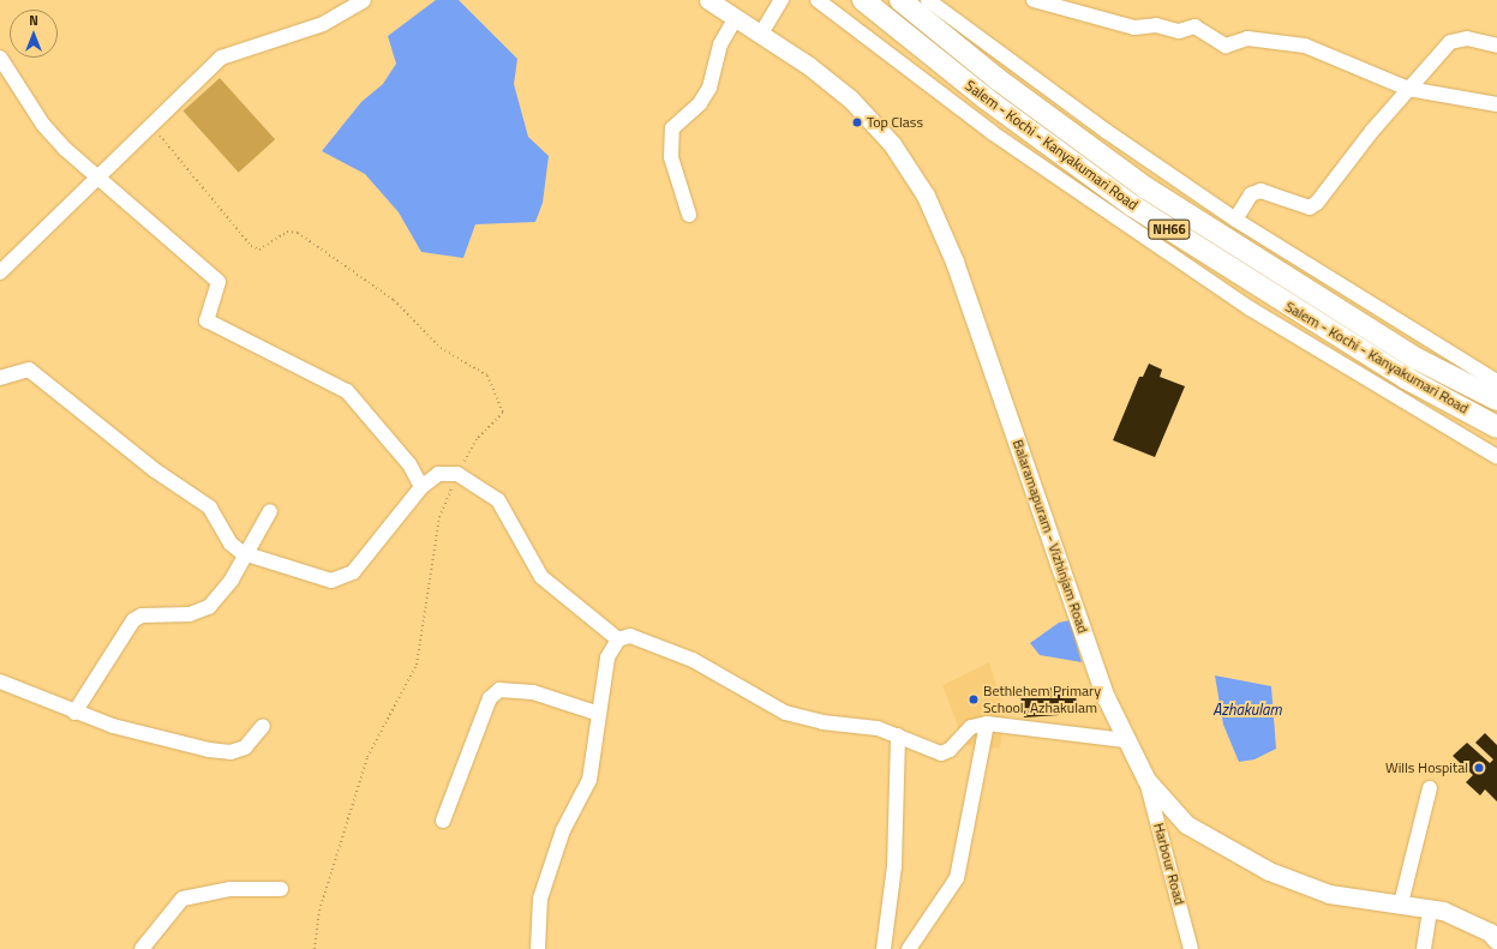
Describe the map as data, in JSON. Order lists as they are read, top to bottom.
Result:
{
  "streets": {
    "highway": ["Salem - Kochi - Kanyakumari Road", "NH66"],
    "main road": ["Balaramapuram - Vizhinjam Road"],
    "street": ["Harbour Road"]
  },
  "crossings": [
    ["Balaramapuram - Vizhinjam Road", "Harbour Road"]
  ],
  "water": ["Azhakulam"],
  "places": ["Top Class", "Bethlehem Primary School, Azhakulam", "Wills Hospital"],
  "north": "top"
}
